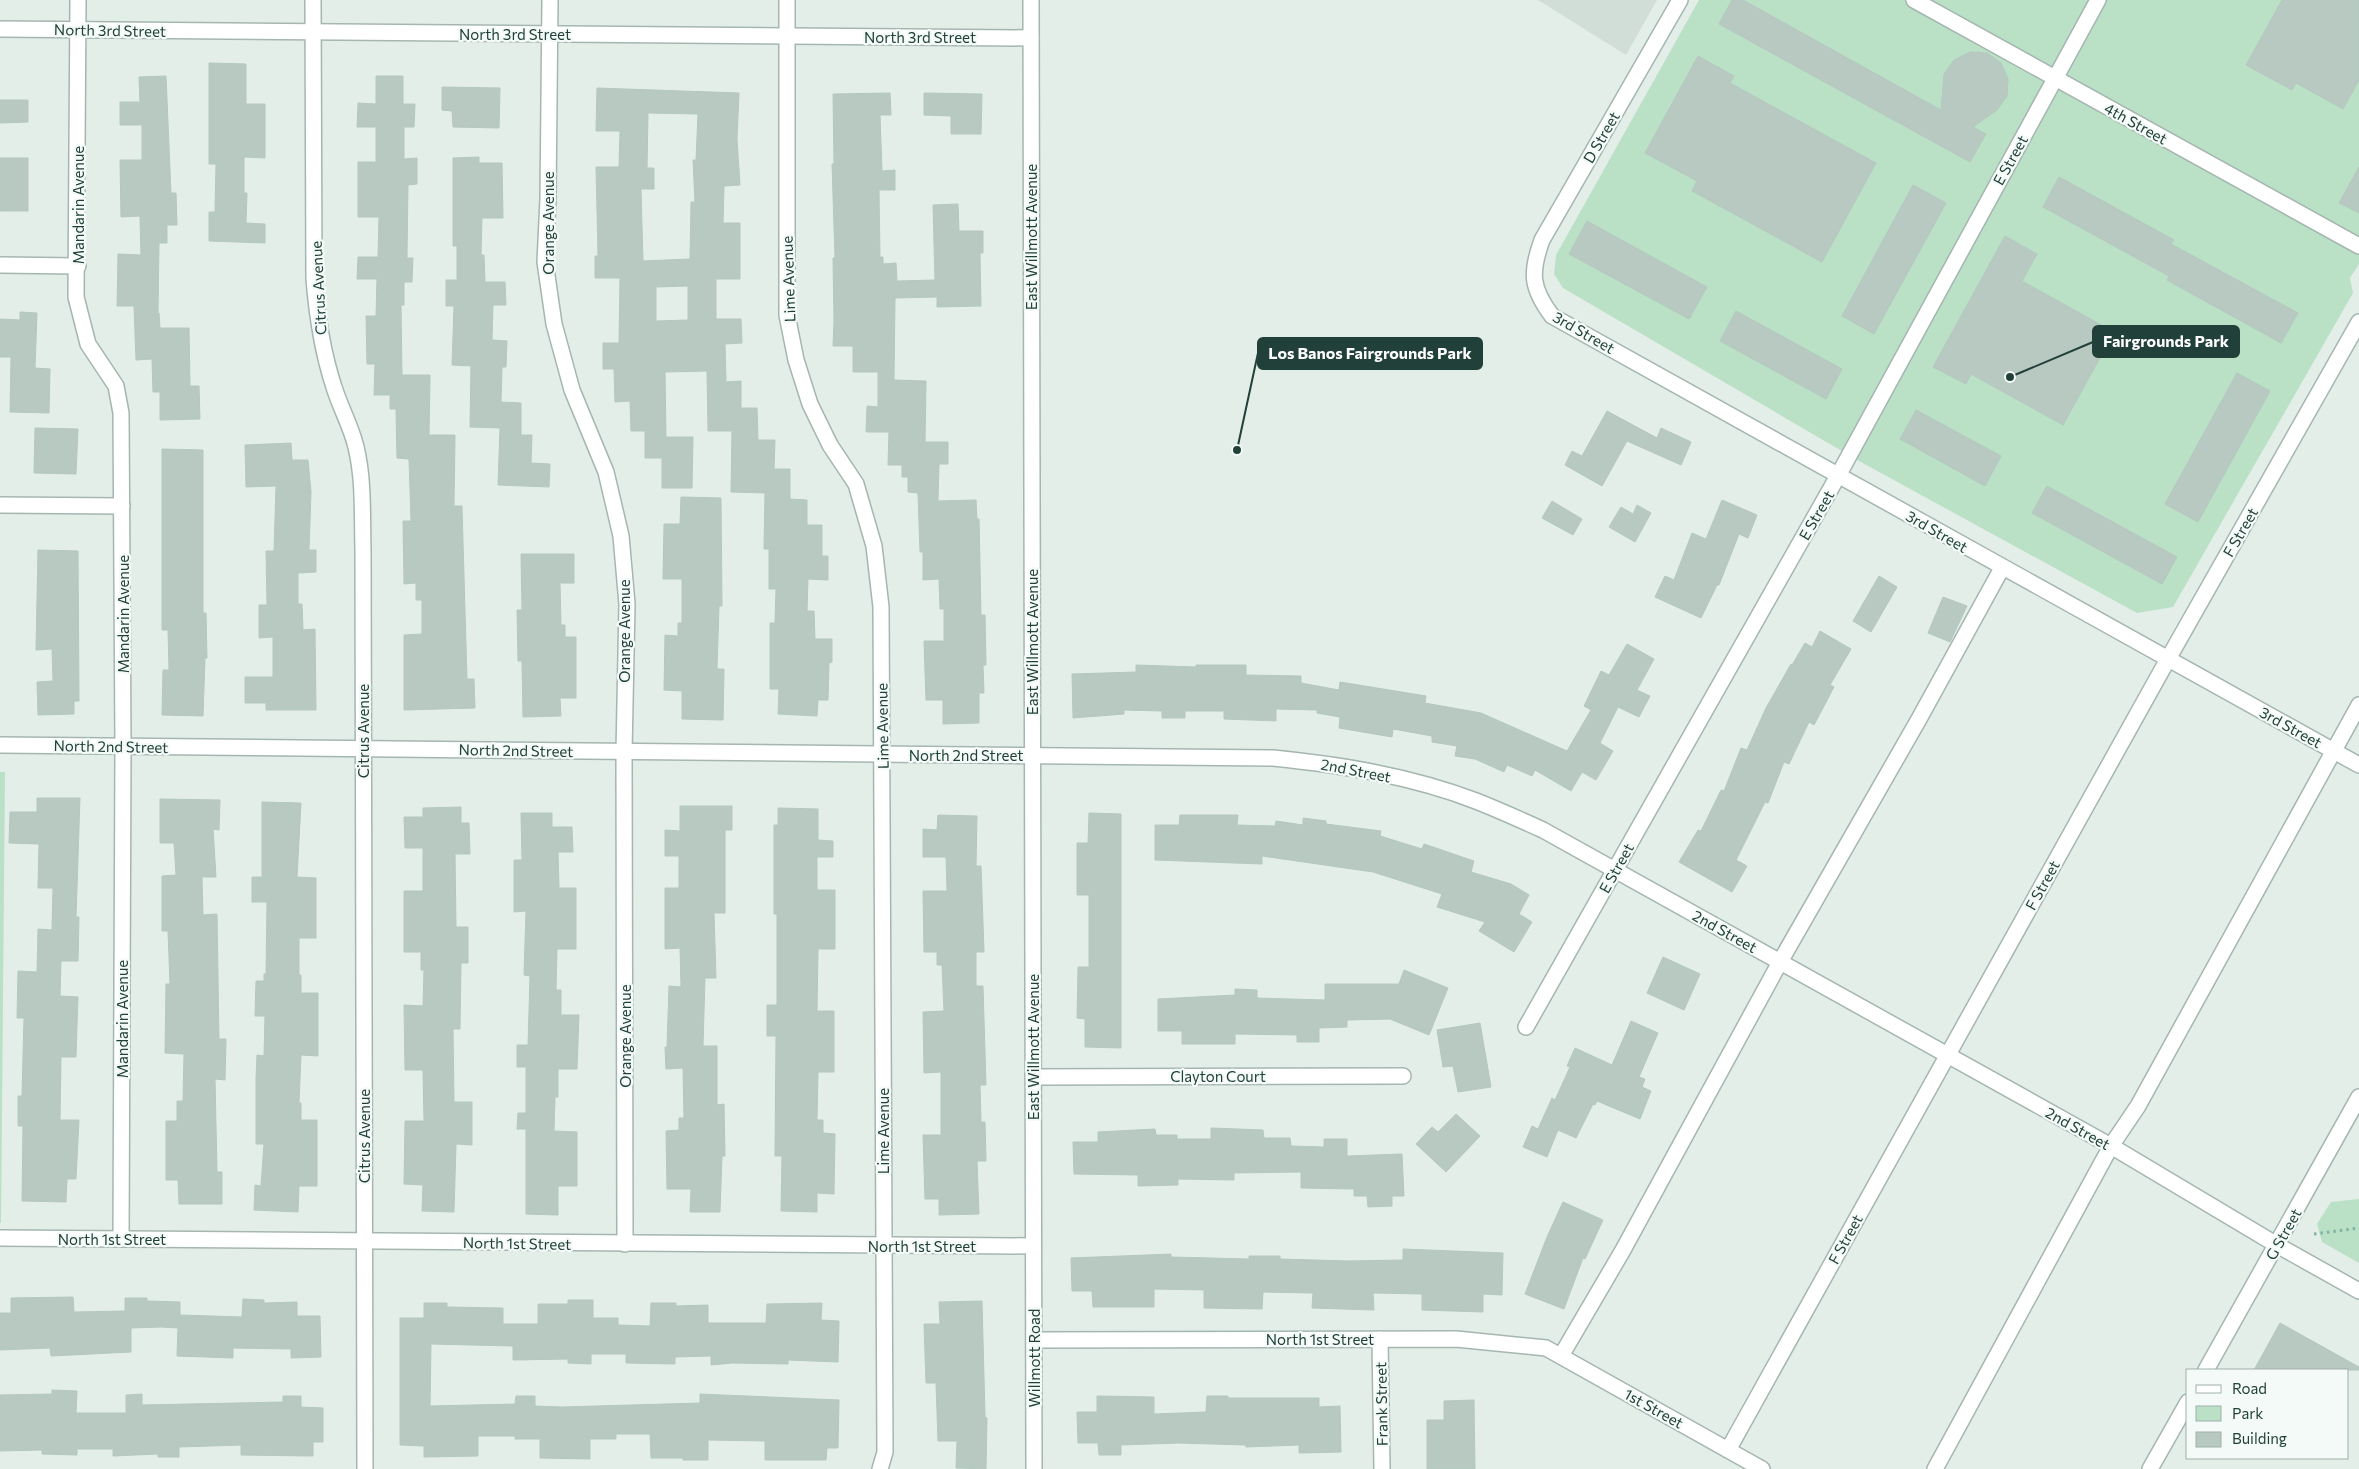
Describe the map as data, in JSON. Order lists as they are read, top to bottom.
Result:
{
  "streets": {
    "street": [
      "North 3rd Street",
      "4th Street",
      "D Street",
      "E Street",
      "Mandarin Avenue",
      "Orange Avenue",
      "East Willmott Avenue",
      "Lime Avenue",
      "Citrus Avenue",
      "3rd Street",
      "F Street",
      "North 2nd Street",
      "2nd Street",
      "Clayton Court",
      "G Street",
      "North 1st Street",
      "Willmott Road",
      "Frank Street",
      "1st Street"
    ]
  },
  "crossings": [
    ["North 3rd Street", "Mandarin Avenue"],
    ["North 3rd Street", "Orange Avenue"],
    ["North 3rd Street", "East Willmott Avenue"],
    ["North 3rd Street", "Lime Avenue"],
    ["North 3rd Street", "Citrus Avenue"],
    ["4th Street", "E Street"],
    ["D Street", "3rd Street"],
    ["E Street", "3rd Street"],
    ["E Street", "2nd Street"],
    ["Mandarin Avenue", "North 2nd Street"],
    ["Mandarin Avenue", "North 1st Street"],
    ["Orange Avenue", "North 2nd Street"],
    ["Orange Avenue", "North 1st Street"],
    ["East Willmott Avenue", "North 2nd Street"],
    ["East Willmott Avenue", "2nd Street"],
    ["East Willmott Avenue", "Clayton Court"],
    ["East Willmott Avenue", "North 1st Street"],
    ["East Willmott Avenue", "Willmott Road"],
    ["Lime Avenue", "North 2nd Street"],
    ["Lime Avenue", "North 1st Street"],
    ["Citrus Avenue", "North 2nd Street"],
    ["Citrus Avenue", "North 1st Street"],
    ["3rd Street", "F Street"],
    ["F Street", "2nd Street"],
    ["F Street", "1st Street"],
    ["North 2nd Street", "2nd Street"],
    ["2nd Street", "G Street"],
    ["North 1st Street", "Willmott Road"],
    ["North 1st Street", "Frank Street"],
    ["North 1st Street", "1st Street"]
  ],
  "places": ["Fairgrounds Park", "Los Banos Fairgrounds Park"],
  "legend": ["Road", "Park", "Building"]
}
